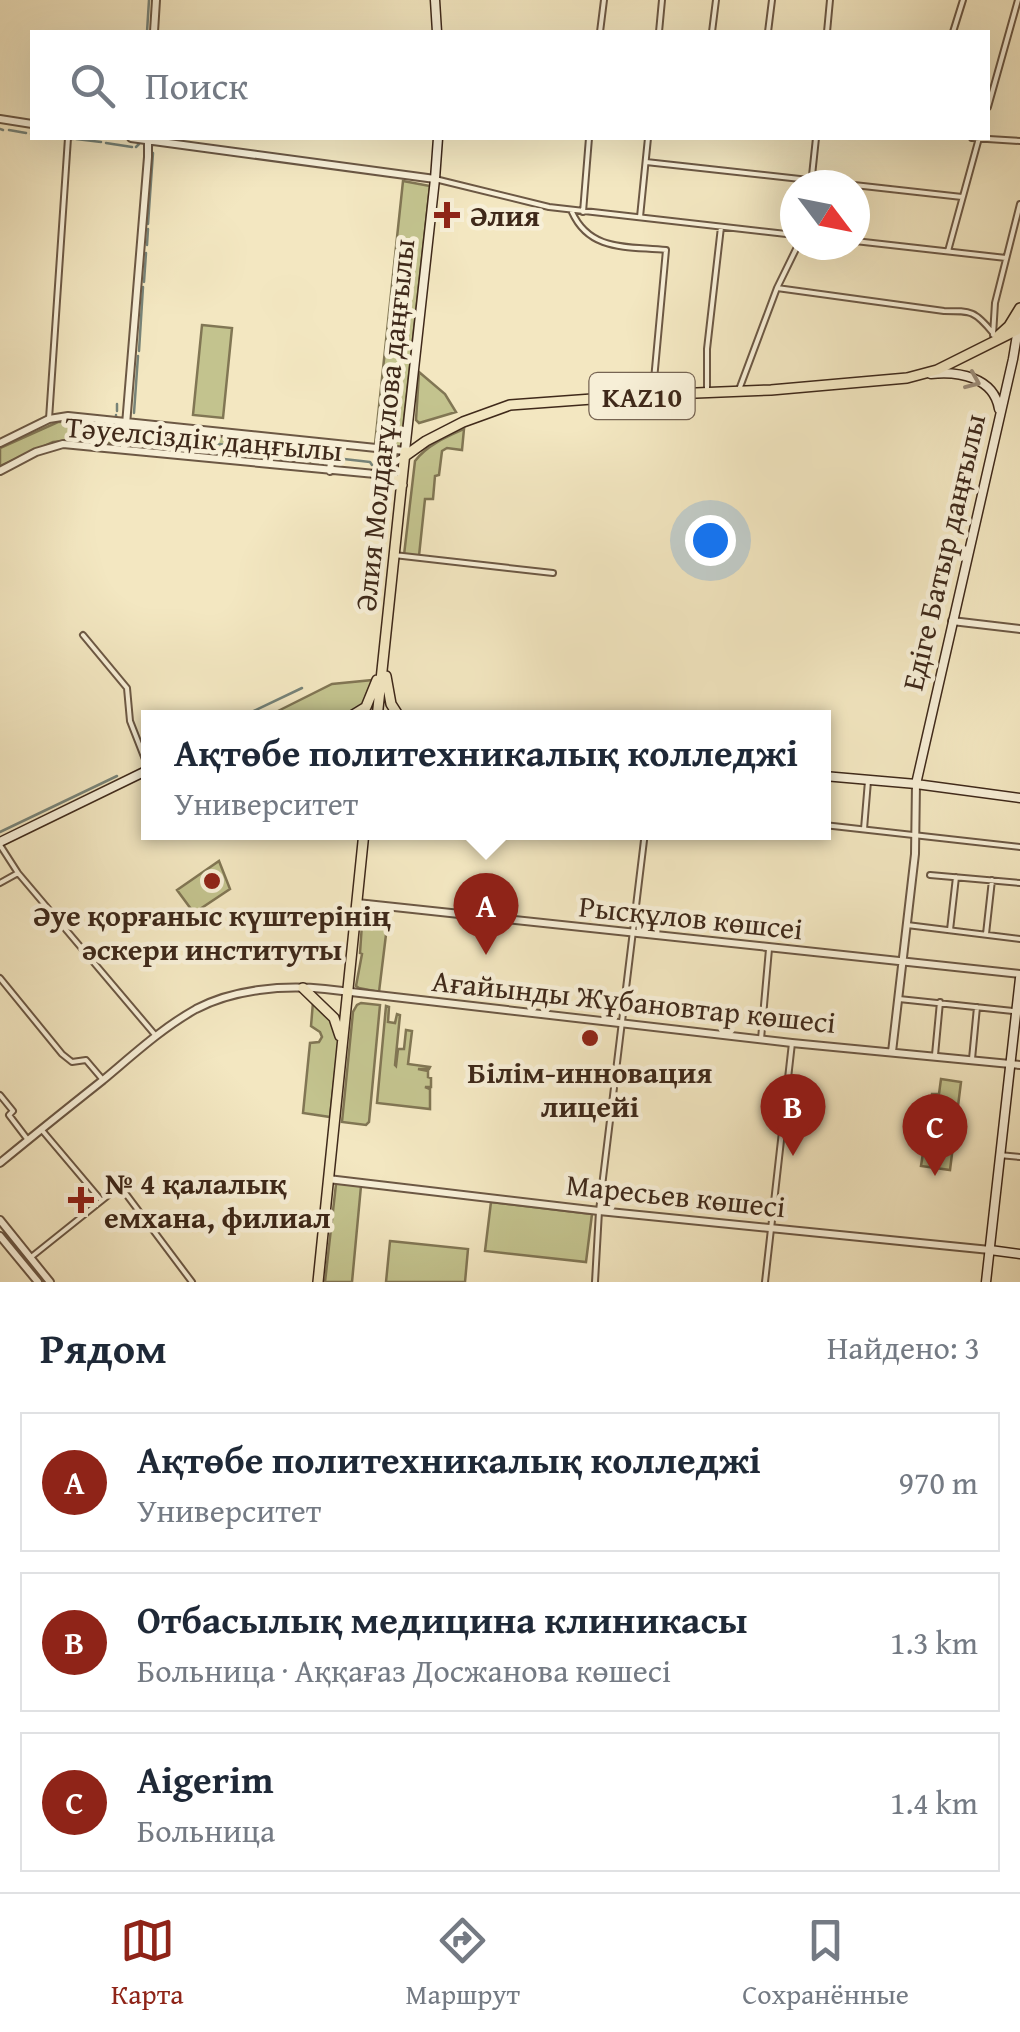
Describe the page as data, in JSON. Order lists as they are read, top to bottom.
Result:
{
  "streets": {
    "main road": [
      "KAZ10",
      "Әлия Молдағұлова даңғылы",
      "Едіге Батыр даңғылы",
      "Маресьев көшесі"
    ],
    "street": ["Тәуелсіздік даңғылы", "Рысқұлов көшсеі", "Ағайынды Жұбановтар көшесі"]
  },
  "crossings": [
    ["KAZ10", "Әлия Молдағұлова даңғылы"],
    ["KAZ10", "Тәуелсіздік даңғылы"],
    ["KAZ10", "Едіге Батыр даңғылы"],
    ["Әлия Молдағұлова даңғылы", "Тәуелсіздік даңғылы"]
  ],
  "places": {
    "health": ["Әлия", "№ 4 қалалық емхана, филиал"],
    "other": ["Әуе қорғаныс күштерінің әскери институты", "Білім-инновация лицейі"]
  },
  "north": "bottom right",
  "page": {
    "search": "Поиск",
    "popup": ["Ақтөбе политехникалық колледжі", "Университет"],
    "pins": ["A", "B", "C"],
    "heading": ["Рядом", "Найдено: 3"],
    "list": [
      {
        "mark": "A",
        "name": "Ақтөбе политехникалық колледжі",
        "note": "Университет",
        "value": "970 m"
      },
      {
        "mark": "B",
        "name": "Отбасылық медицина клиникасы",
        "note": "Больница · Аққағаз Досжанова көшесі",
        "value": "1.3 km"
      },
      {
        "mark": "C",
        "name": "Aigerim",
        "note": "Больница",
        "value": "1.4 km"
      }
    ],
    "nav": ["Карта", "Маршрут", "Сохранённые"]
  }
}
